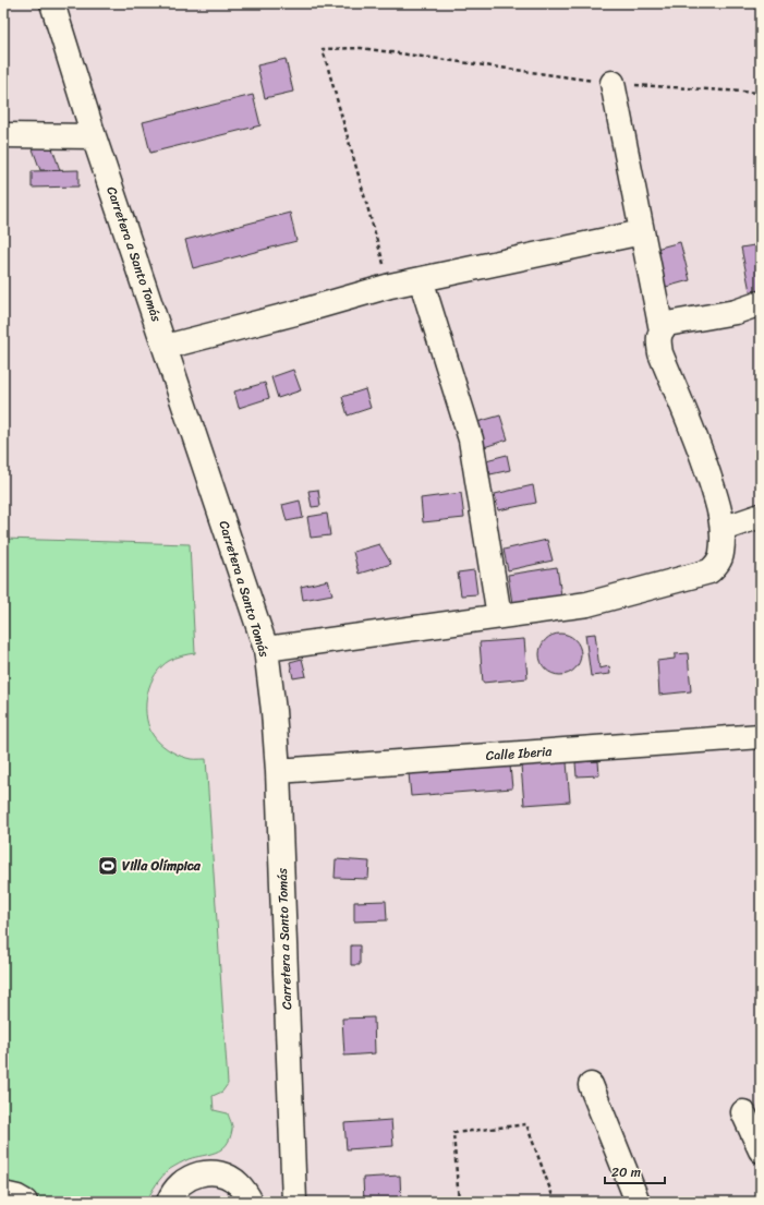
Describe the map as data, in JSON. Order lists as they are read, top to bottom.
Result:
{
  "streets": {
    "street": ["Carretera a Santo Tomás", "Calle Iberia"]
  },
  "crossings": [
    ["Carretera a Santo Tomás", "Calle Iberia"]
  ],
  "places": {
    "sports": ["Villa Olímpica"]
  },
  "scale_bar": "20 m"
}
